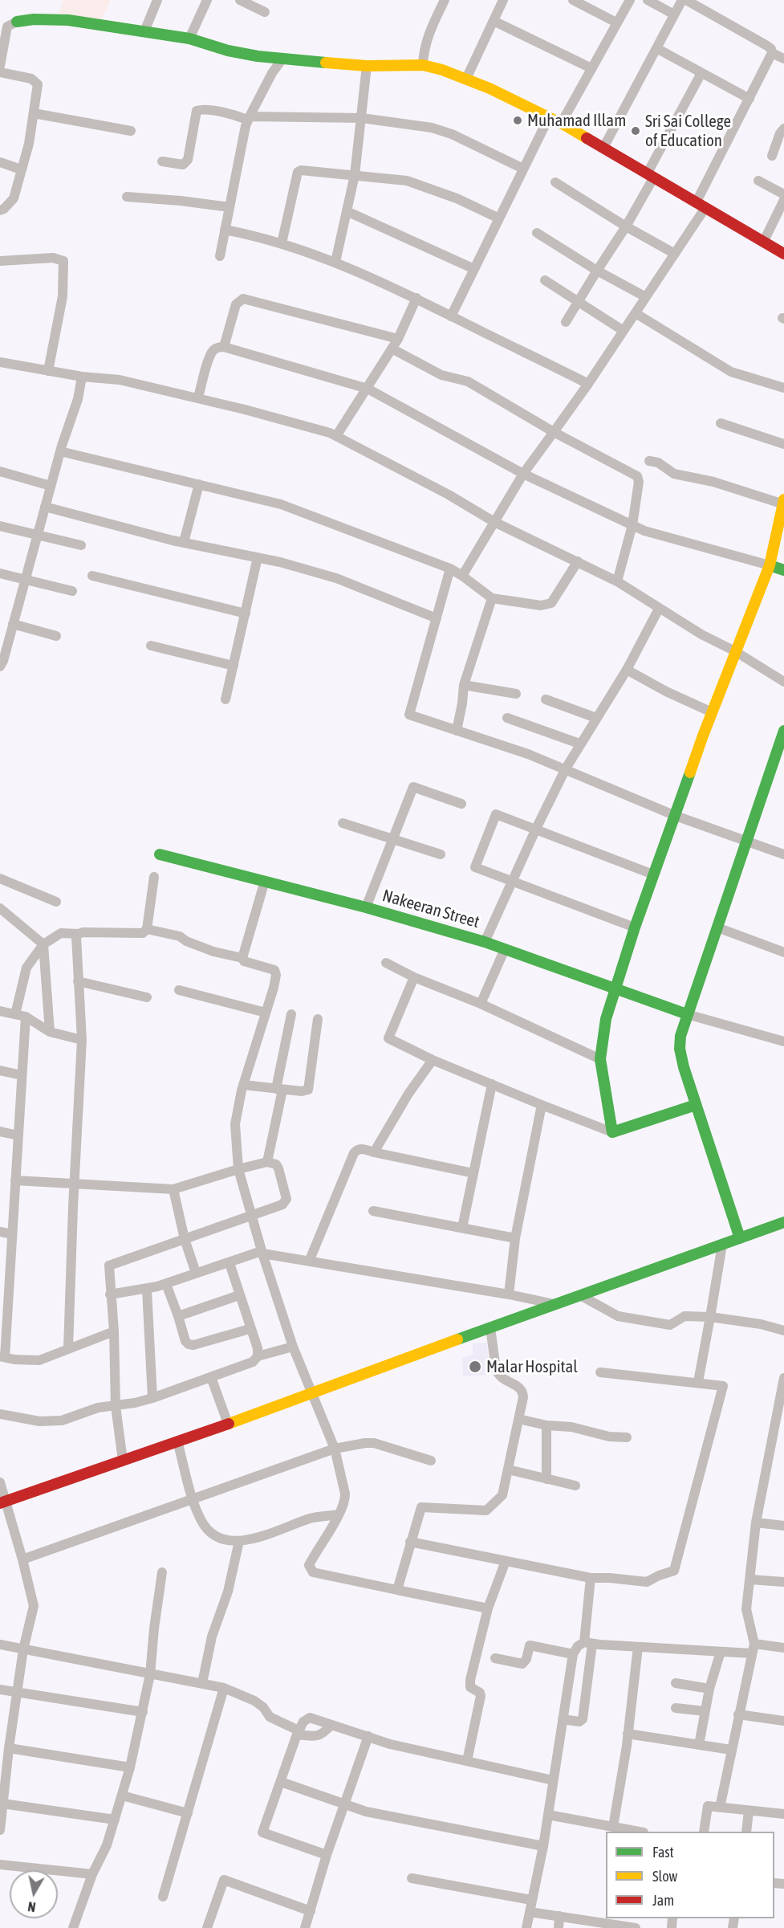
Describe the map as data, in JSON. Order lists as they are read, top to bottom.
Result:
{
  "streets": {
    "street": ["Nakeeran Street"]
  },
  "places": ["Muhamad Illam", "Sri Sai College of Education", "Malar Hospital"],
  "legend": ["Fast", "Slow", "Jam"],
  "north": "bottom"
}
